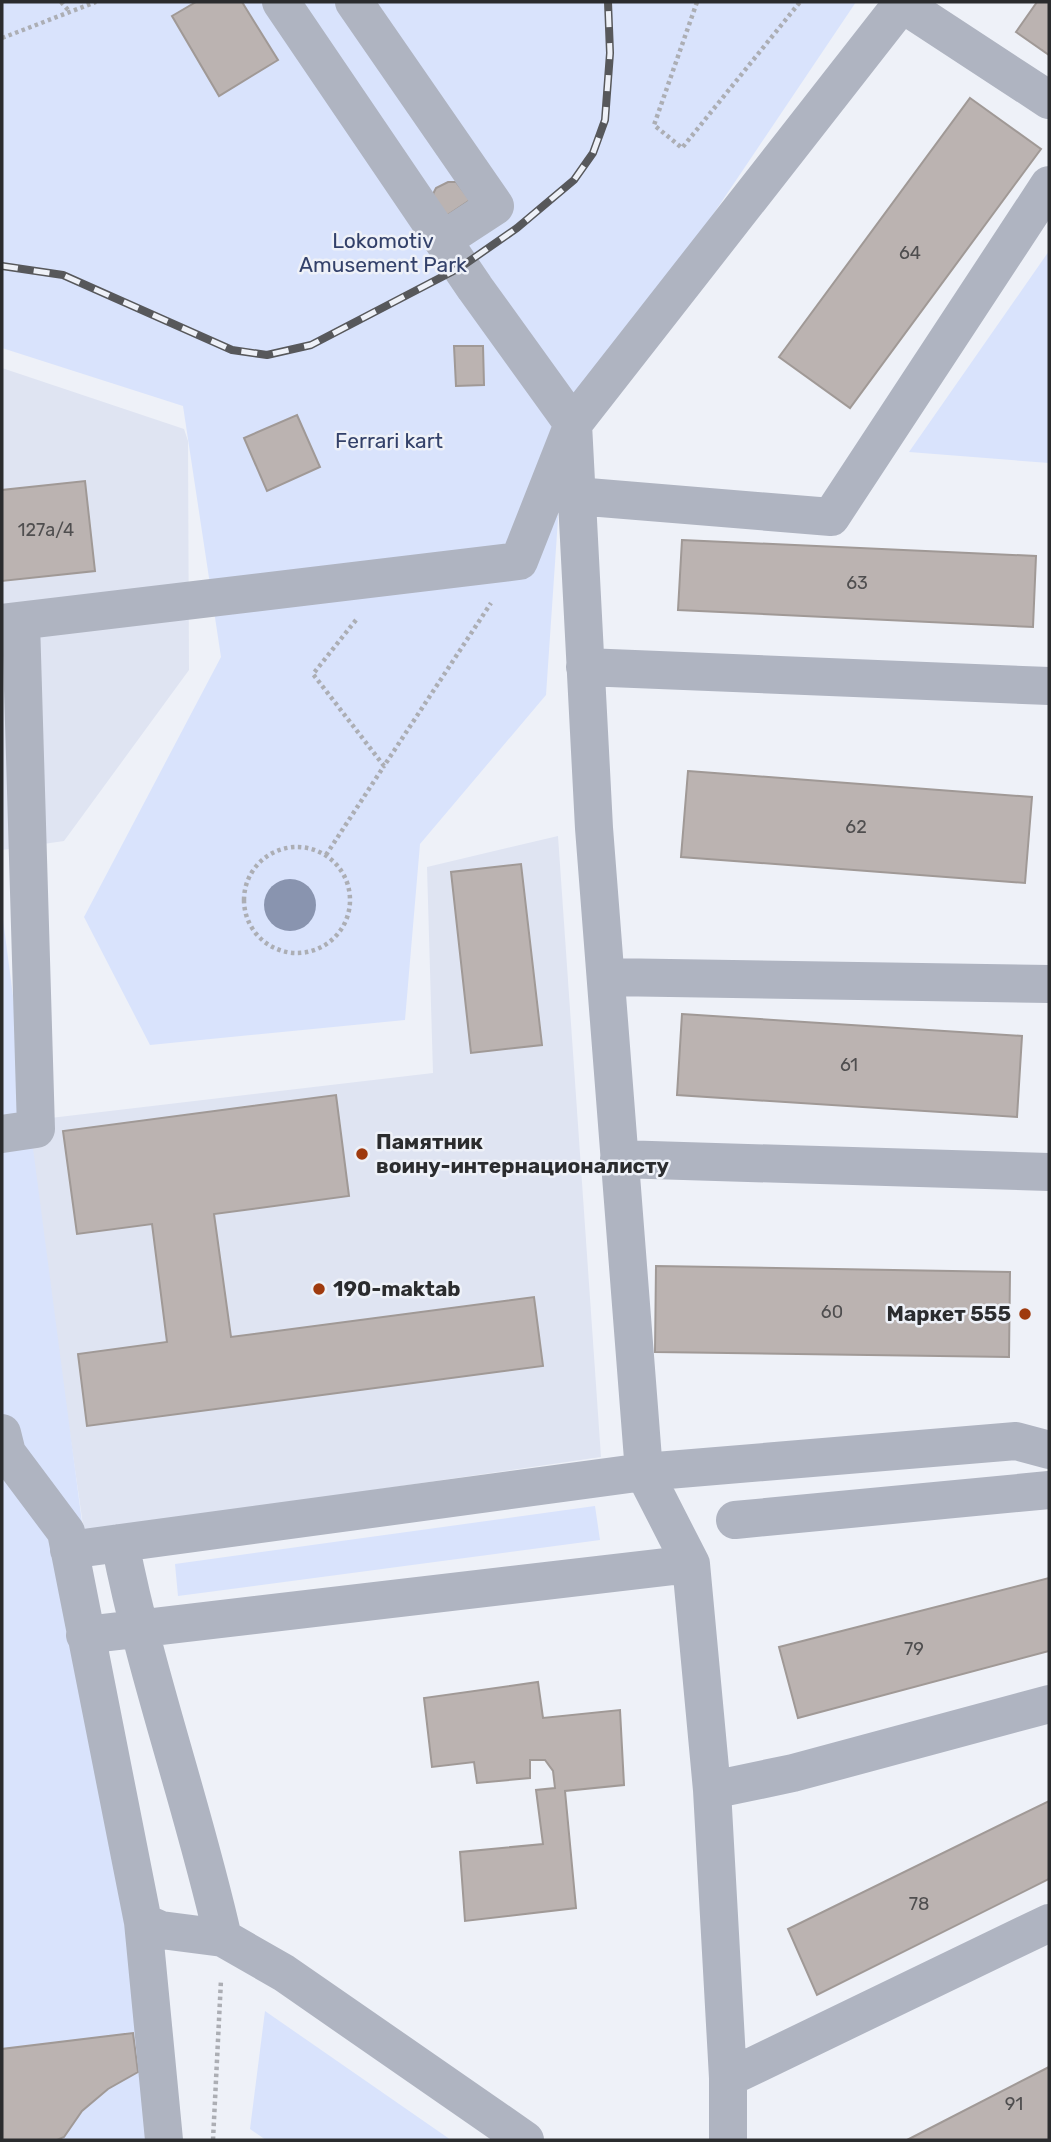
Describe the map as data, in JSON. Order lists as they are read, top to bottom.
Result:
{
  "parks": ["Lokomotiv Amusement Park", "Ferrari kart"],
  "places": ["Памятник воину-интернационалисту", "190-maktab", "Маркет 555"],
  "house_numbers": [
    "64",
    "127a/4",
    "63",
    "62",
    "61",
    "60",
    "79",
    "78",
    "91"
  ]
}
